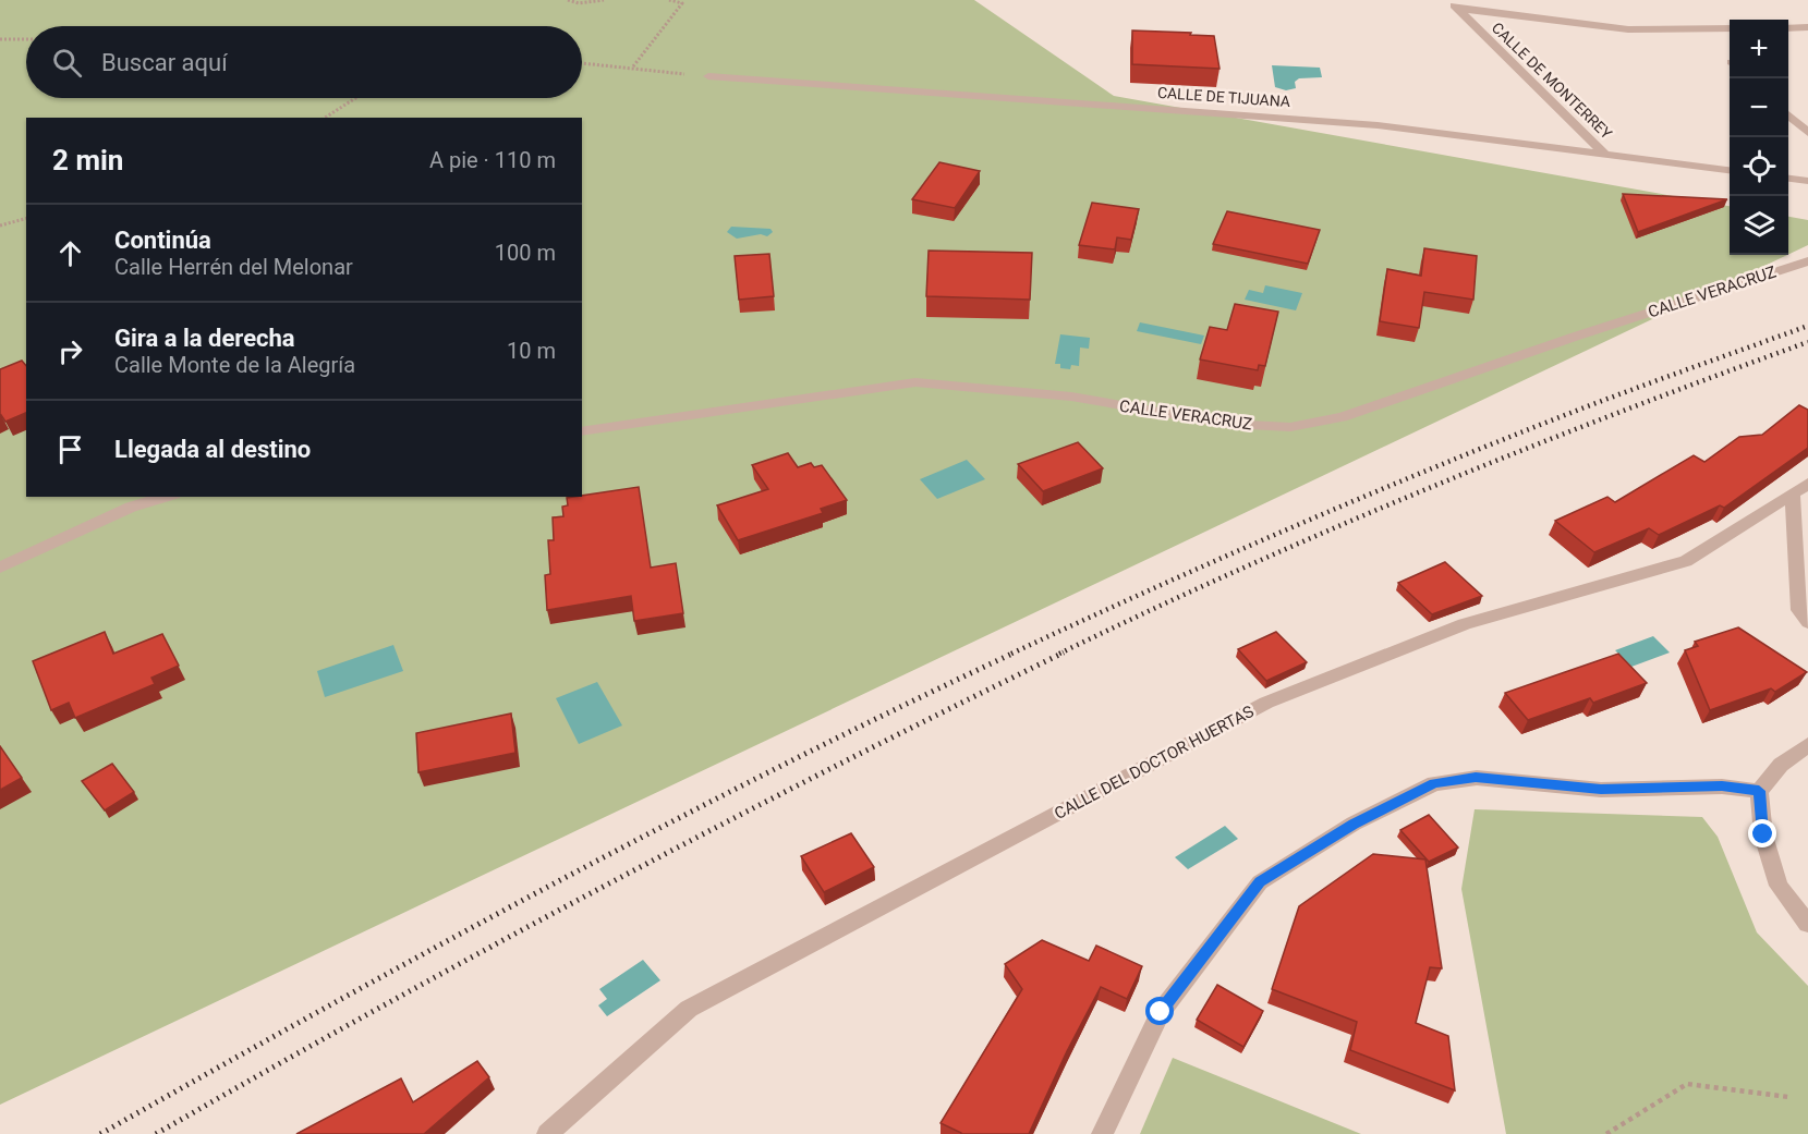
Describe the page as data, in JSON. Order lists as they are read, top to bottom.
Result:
{
  "streets": {
    "street": [
      "CALLE DE MONTERREY",
      "CALLE DE TIJUANA",
      "CALLE VERACRUZ",
      "CALLE DEL DOCTOR HUERTAS"
    ]
  },
  "crossings": [
    ["CALLE DE MONTERREY", "CALLE DE TIJUANA"]
  ],
  "page": {
    "map_buttons": ["+", "−"],
    "search": "Buscar aquí",
    "heading": ["2 min", "A pie · 110 m"],
    "list": [
      ["Continúa", "Calle Herrén del Melonar", "100 m"],
      ["Gira a la derecha", "Calle Monte de la Alegría", "10 m"],
      "Llegada al destino"
    ]
  }
}
